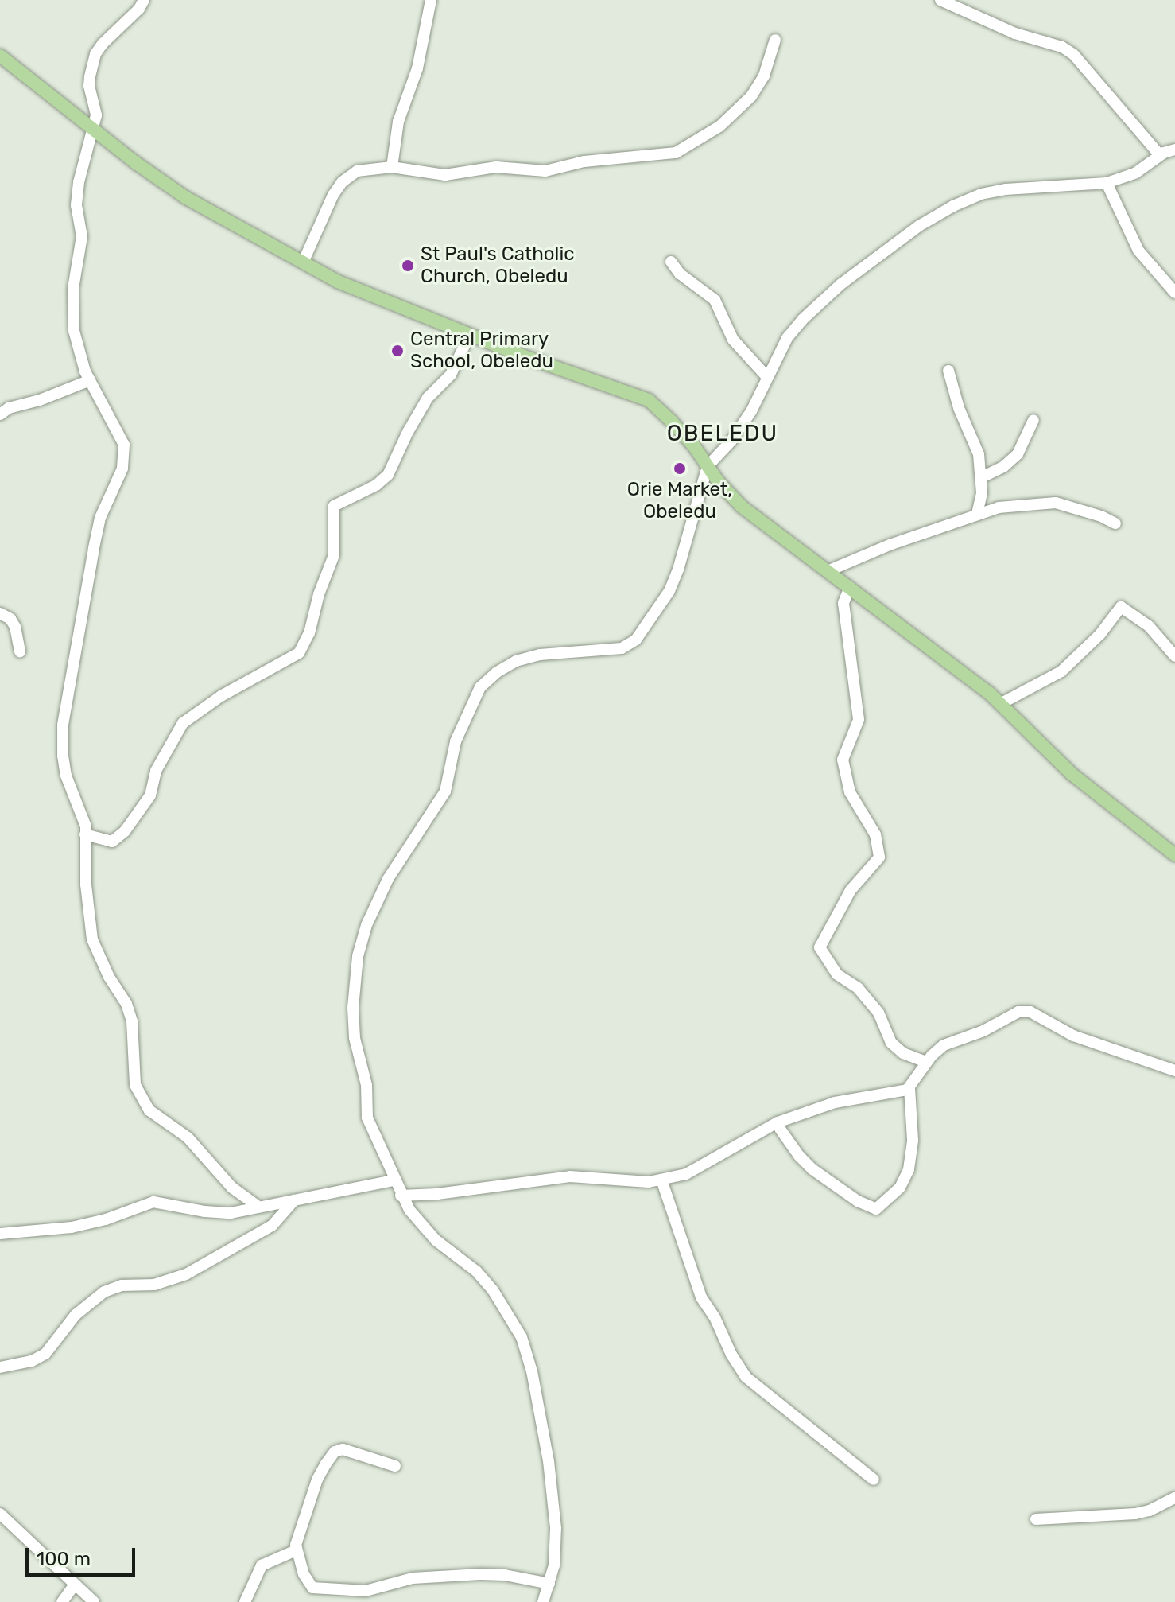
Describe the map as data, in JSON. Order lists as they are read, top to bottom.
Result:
{
  "districts": ["OBELEDU"],
  "places": ["St Paul's Catholic Church, Obeledu", "Central Primary School, Obeledu", "Orie Market, Obeledu"],
  "scale_bar": "100 m"
}
